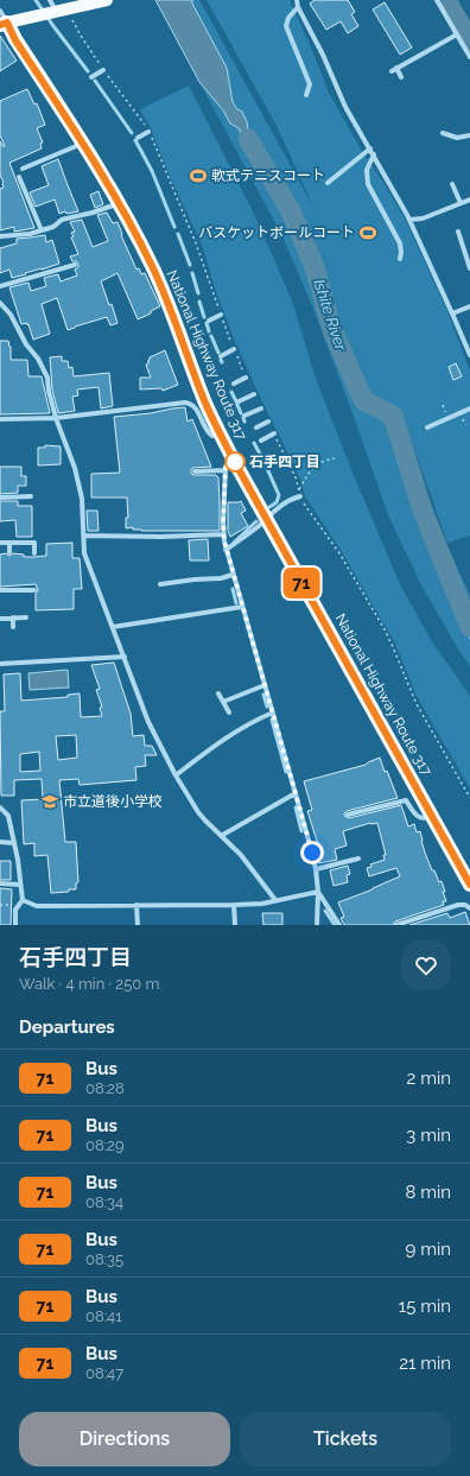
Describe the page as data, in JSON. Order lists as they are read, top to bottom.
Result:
{
  "streets": {
    "highway": ["National Highway Route 317"]
  },
  "water": ["Ishite River"],
  "places": {
    "sports": ["軟式テニスコート", "バスケットボールコート"],
    "other": ["石手四丁目"],
    "school or university": ["市立道後小学校"]
  },
  "lines": ["bus line 71"],
  "page": {
    "on_map": "71",
    "heading": [
      ["石手四丁目", "Walk · 4 min · 250 m"],
      "Departures"
    ],
    "list": [
      {
        "mark": "71",
        "name": "Bus",
        "note": "08:28",
        "value": "2 min"
      },
      {
        "mark": "71",
        "name": "Bus",
        "note": "08:29",
        "value": "3 min"
      },
      {
        "mark": "71",
        "name": "Bus",
        "note": "08:34",
        "value": "8 min"
      },
      {
        "mark": "71",
        "name": "Bus",
        "note": "08:35",
        "value": "9 min"
      },
      {
        "mark": "71",
        "name": "Bus",
        "note": "08:41",
        "value": "15 min"
      },
      {
        "mark": "71",
        "name": "Bus",
        "note": "08:47",
        "value": "21 min"
      }
    ],
    "buttons": ["Directions", "Tickets"]
  }
}
